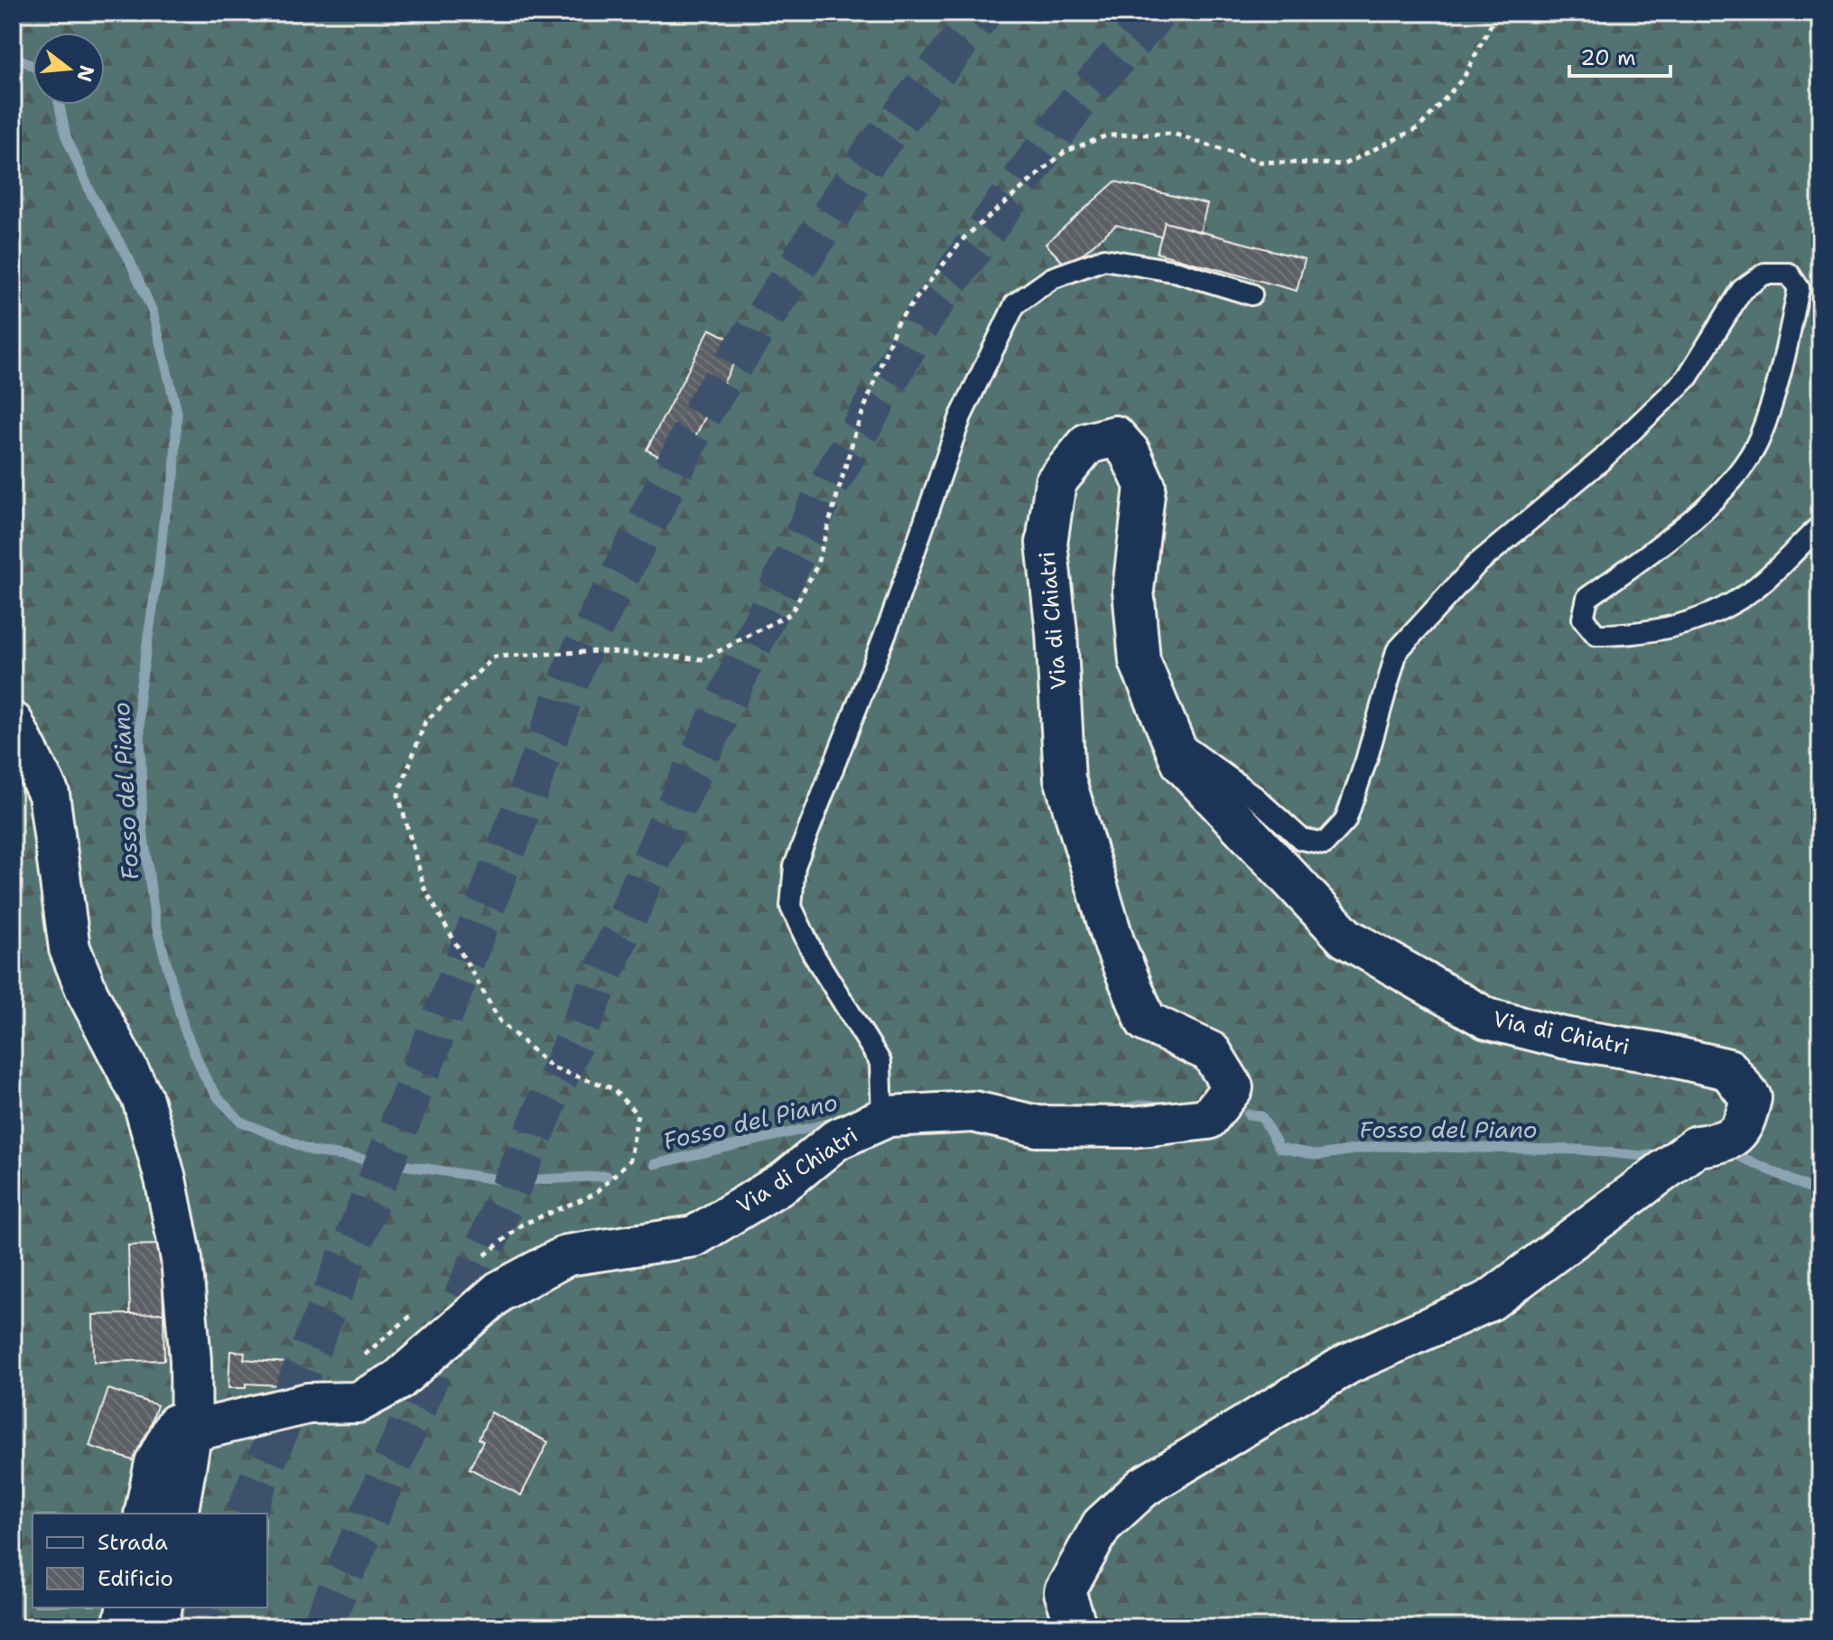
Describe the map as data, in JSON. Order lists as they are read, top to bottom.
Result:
{
  "streets": {
    "street": ["Via di Chiatri"]
  },
  "water": ["Fosso del Piano"],
  "legend": ["Strada", "Edificio"],
  "scale_bar": "20 m",
  "north": "right"
}
